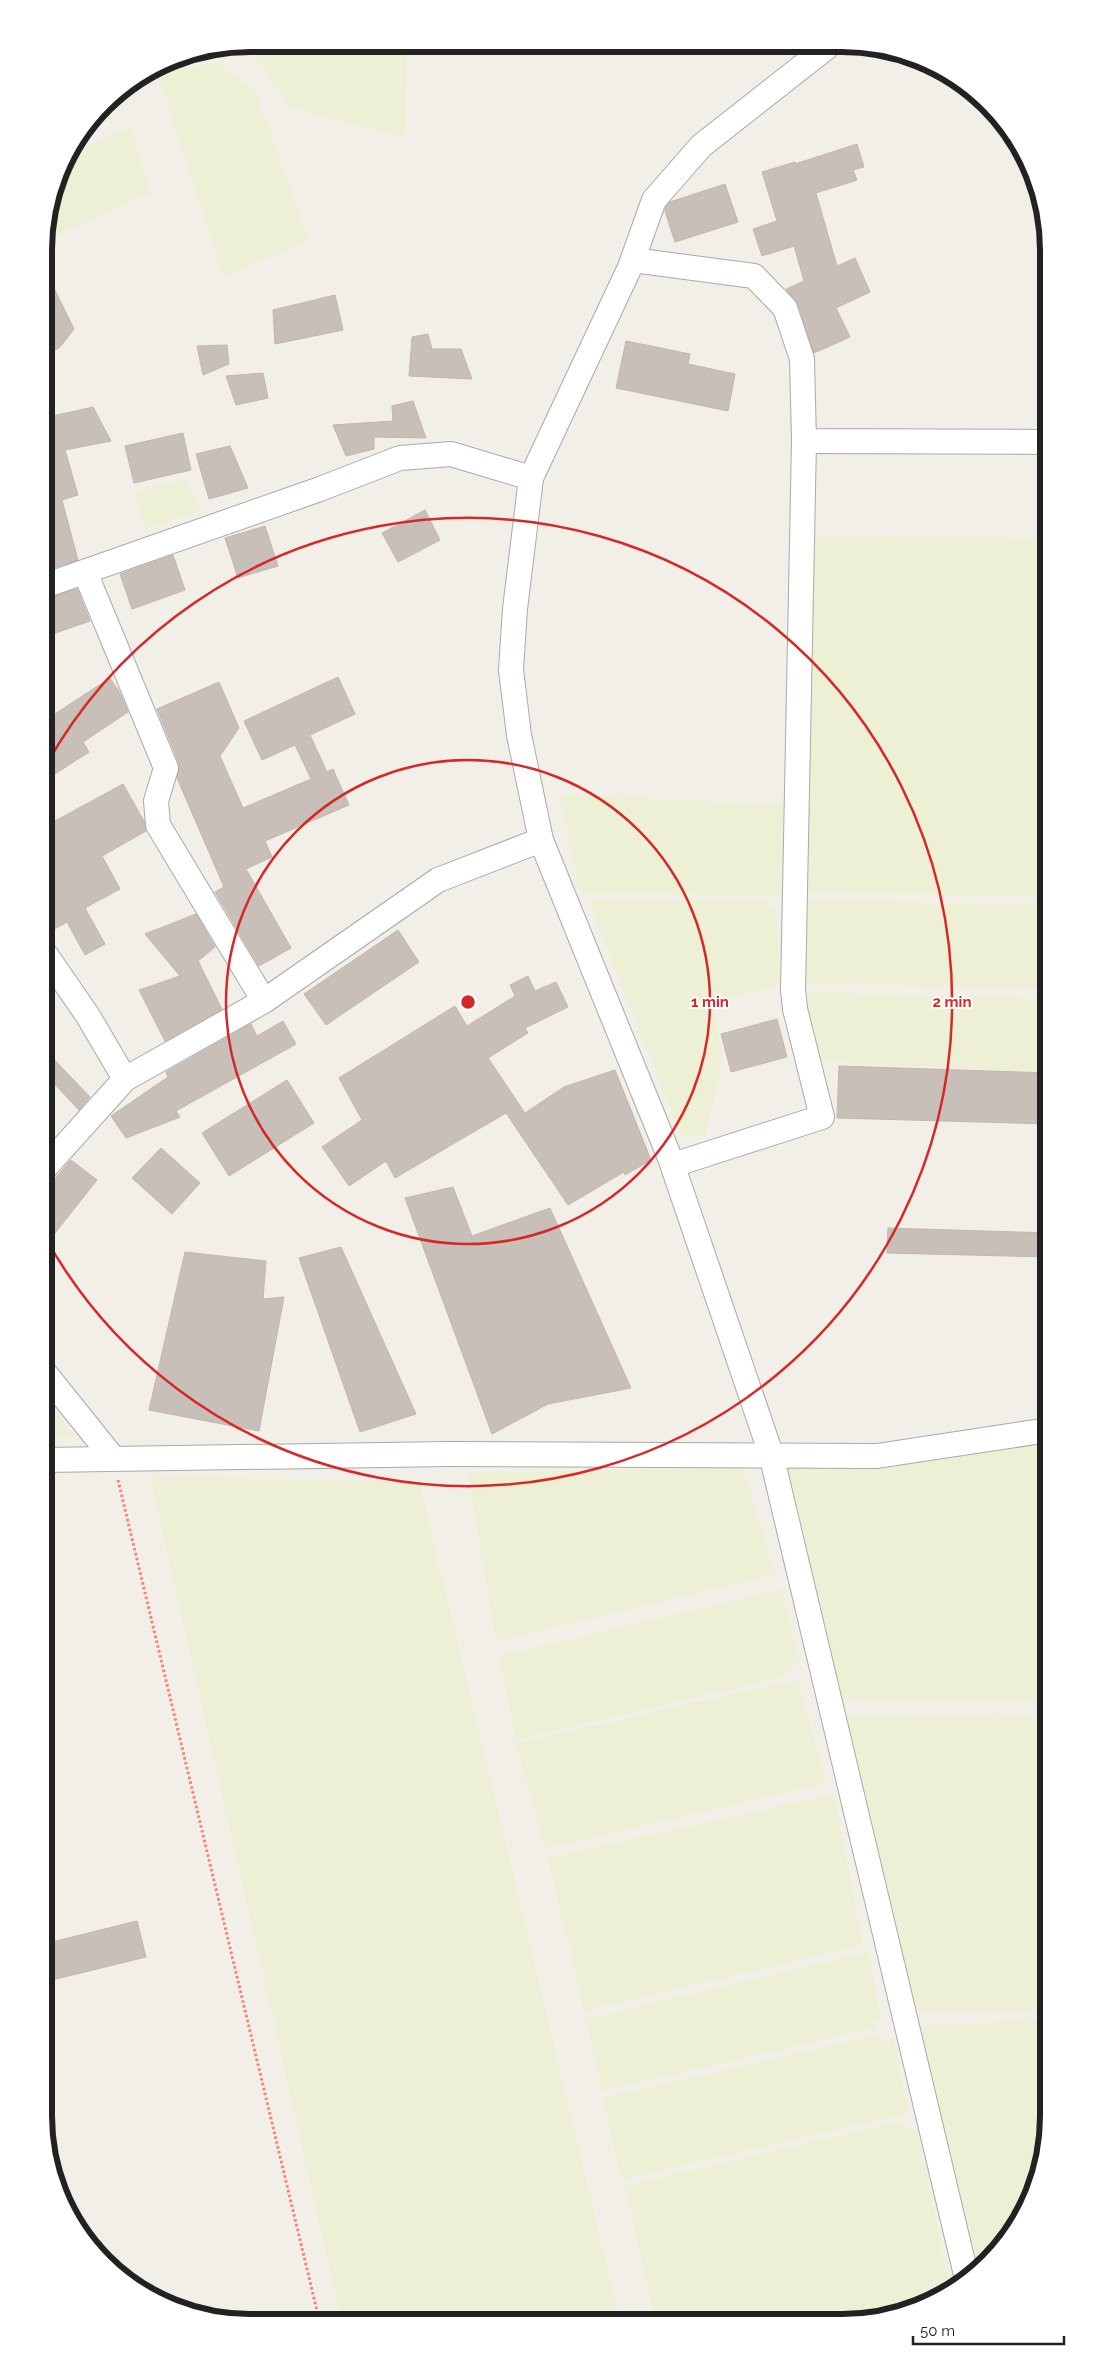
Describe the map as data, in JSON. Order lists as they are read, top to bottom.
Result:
{
  "scale_bar": "50 m",
  "rings": ["1 min", "2 min"]
}
